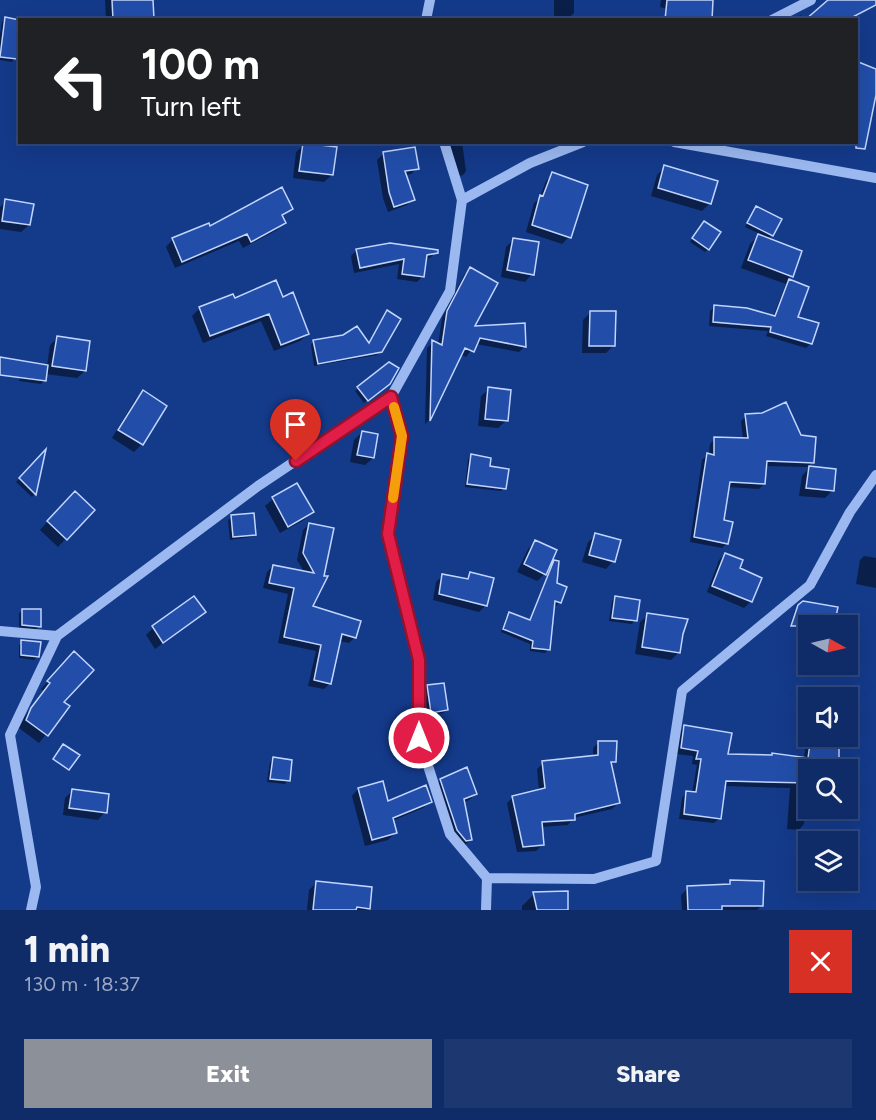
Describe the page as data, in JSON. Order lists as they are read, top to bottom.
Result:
{
  "north": "right",
  "page": {
    "turn": ["100 m", "Turn left"],
    "heading": ["1 min", "130 m · 18:37"],
    "buttons": ["Exit", "Share"]
  }
}
